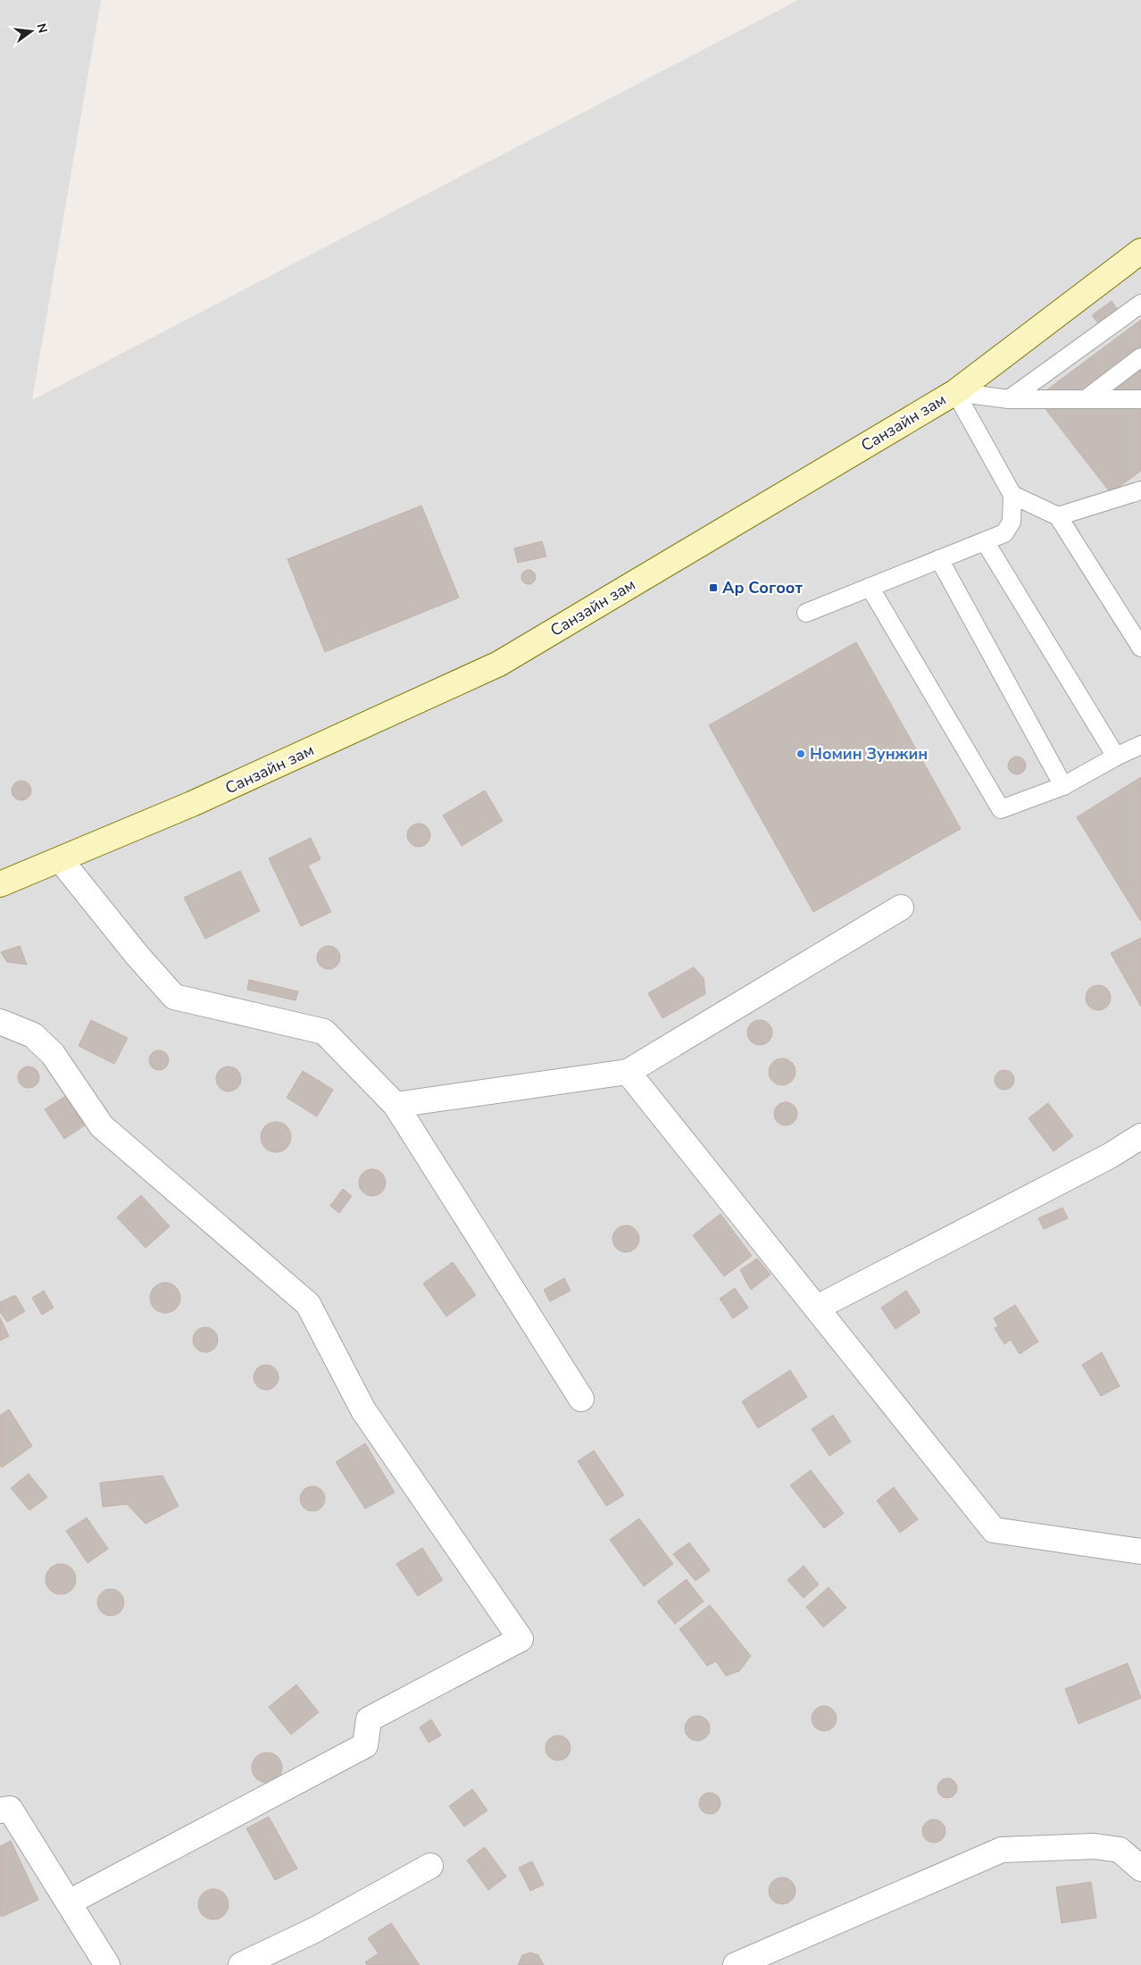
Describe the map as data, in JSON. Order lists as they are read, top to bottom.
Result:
{
  "streets": {
    "main road": ["Санзайн зам"]
  },
  "places": {
    "transit": ["Ар Согоот"],
    "other": ["Номин Зунжин"]
  },
  "north": "right"
}
